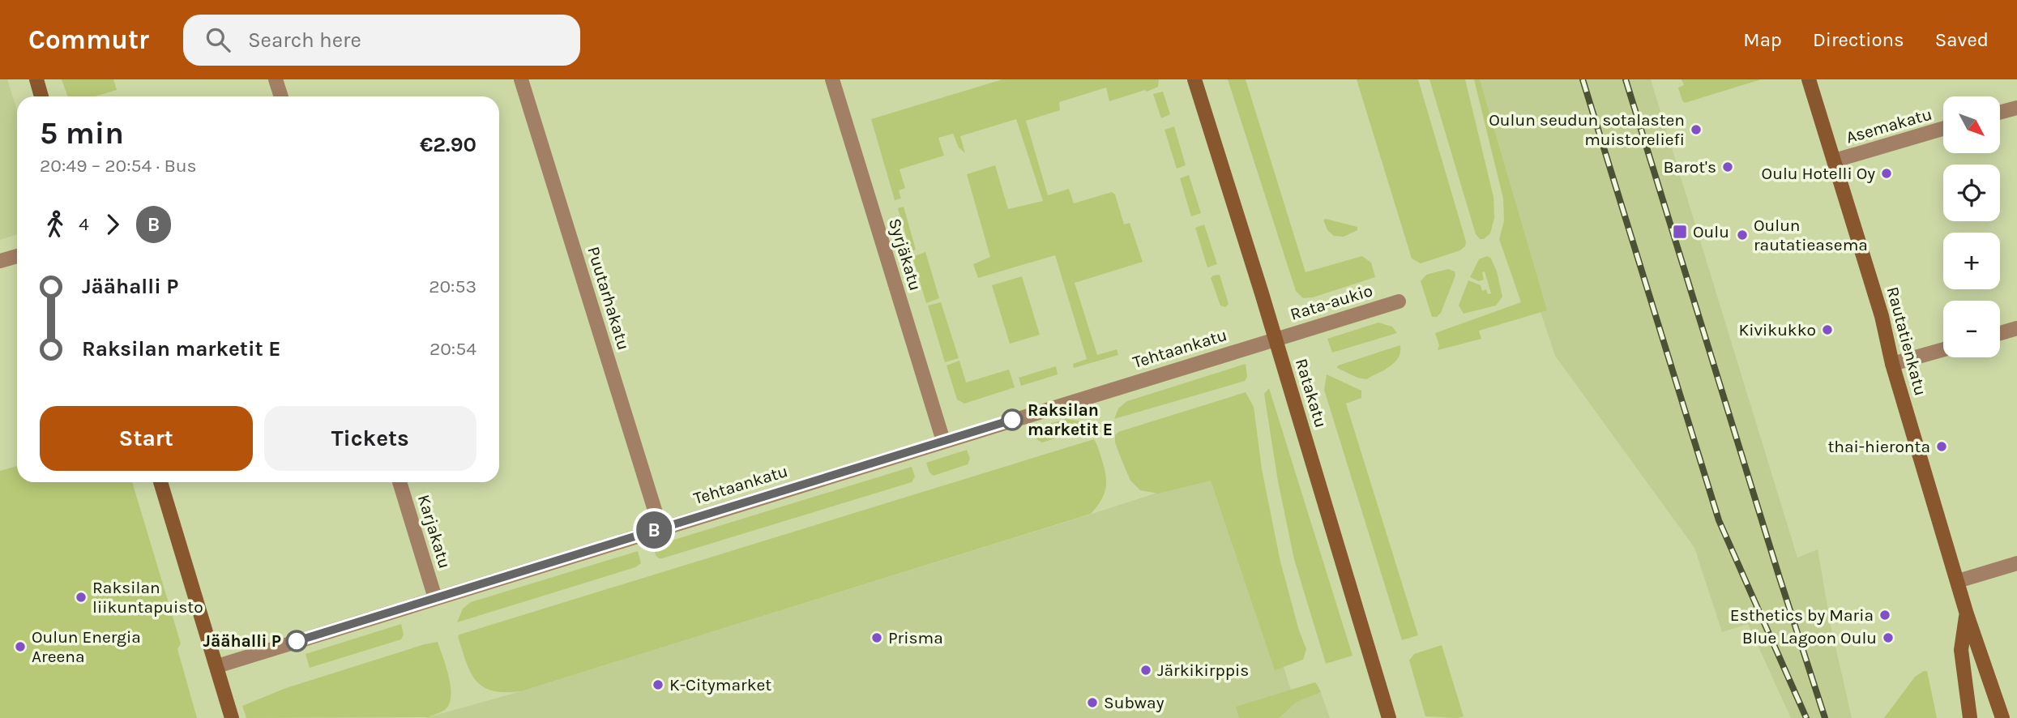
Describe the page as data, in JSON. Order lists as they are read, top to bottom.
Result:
{
  "streets": {
    "street": [
      "Asemakatu",
      "Syrjäkatu",
      "Puutarhakatu",
      "Rata-aukio",
      "Rautatienkatu",
      "Tehtaankatu",
      "Ratakatu",
      "Karjakatu"
    ]
  },
  "crossings": [
    ["Asemakatu", "Rautatienkatu"],
    ["Syrjäkatu", "Tehtaankatu"],
    ["Puutarhakatu", "Tehtaankatu"],
    ["Rata-aukio", "Tehtaankatu"],
    ["Rata-aukio", "Ratakatu"],
    ["Tehtaankatu", "Ratakatu"],
    ["Tehtaankatu", "Karjakatu"]
  ],
  "places": {
    "other": [
      "Oulun seudun sotalasten muistoreliefi",
      "Barot's",
      "Oulu Hotelli Oy",
      "Oulun rautatieasema",
      "Kivikukko",
      "Raksilan marketit E",
      "thai-hieronta",
      "Raksilan liikuntapuisto",
      "Esthetics by Maria",
      "Prisma",
      "Blue Lagoon Oulu",
      "Jäähalli P",
      "Oulun Energia Areena",
      "Järkikirppis",
      "K-Citymarket",
      "Subway"
    ],
    "transit": ["Oulu"]
  },
  "lines": ["bus line B"],
  "north": "bottom right",
  "page": {
    "header": "Commutr",
    "search": "Search here",
    "nav": ["Map", "Directions", "Saved"],
    "on_map": "B",
    "map_buttons": ["+", "−"],
    "heading": ["5 min", "20:49 – 20:54 · Bus", "€2.90"],
    "legs": ["4", "B"],
    "list": [
      {
        "name": "Jäähalli P",
        "value": "20:53"
      },
      {
        "name": "Raksilan marketit E",
        "value": "20:54"
      }
    ],
    "buttons": ["Start", "Tickets"]
  }
}
